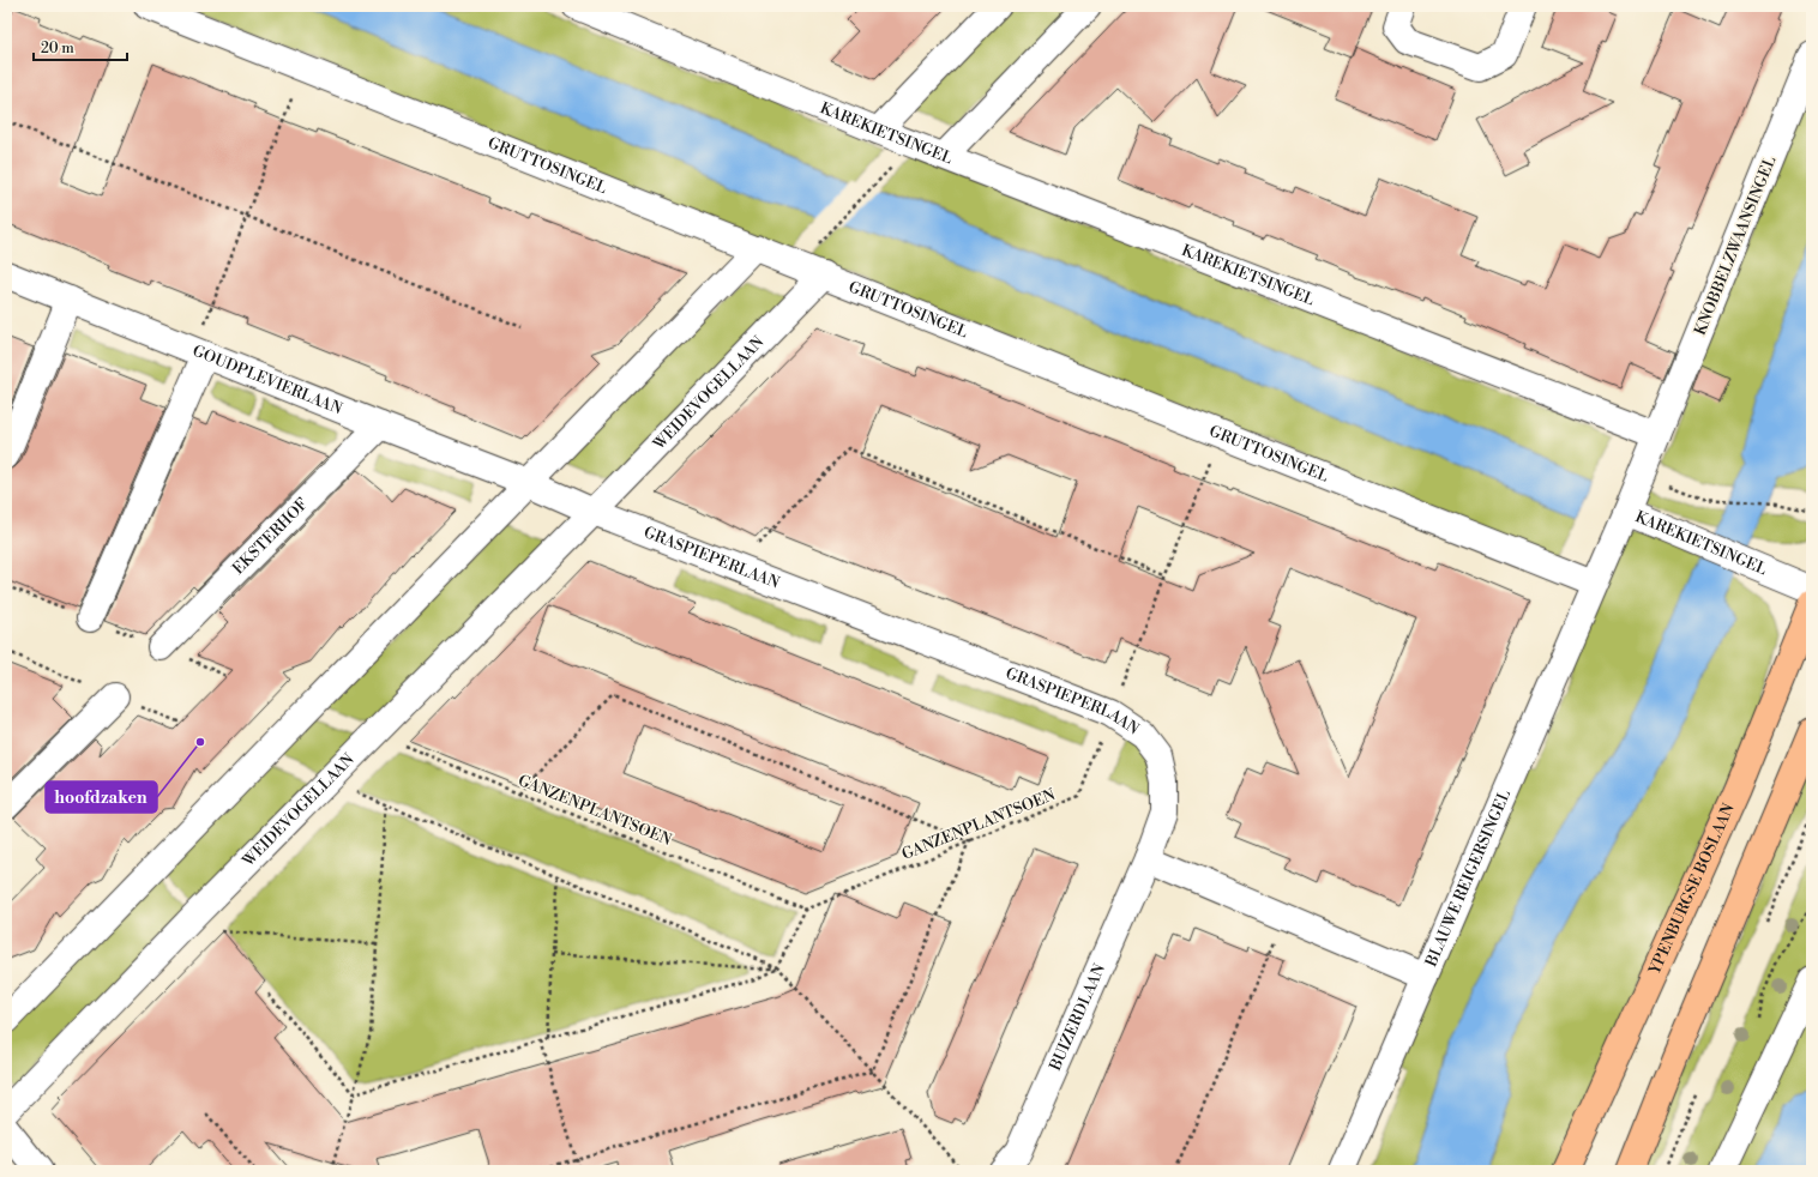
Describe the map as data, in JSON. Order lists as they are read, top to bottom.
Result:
{
  "streets": {
    "main road": ["YPENBURGSE BOSLAAN"],
    "street": [
      "KAREKIETSINGEL",
      "GRUTTOSINGEL",
      "KNOBBELZWAANSINGEL",
      "GOUDPLEVIERLAAN",
      "WEIDEVOGELLAAN",
      "EKSTERHOF",
      "GRASPIEPERLAAN",
      "BLAUWE REIGERSINGEL",
      "BUIZERDLAAN"
    ],
    "path": ["GANZENPLANTSOEN"]
  },
  "crossings": [
    ["KAREKIETSINGEL", "KNOBBELZWAANSINGEL"],
    ["GRUTTOSINGEL", "WEIDEVOGELLAAN"],
    ["GRUTTOSINGEL", "GANZENPLANTSOEN"],
    ["GRUTTOSINGEL", "BLAUWE REIGERSINGEL"],
    ["GOUDPLEVIERLAAN", "EKSTERHOF"],
    ["WEIDEVOGELLAAN", "GRASPIEPERLAAN"],
    ["WEIDEVOGELLAAN", "GANZENPLANTSOEN"],
    ["GRASPIEPERLAAN", "GANZENPLANTSOEN"],
    ["GRASPIEPERLAAN", "BUIZERDLAAN"]
  ],
  "places": ["hoofdzaken"],
  "scale_bar": "20 m"
}
